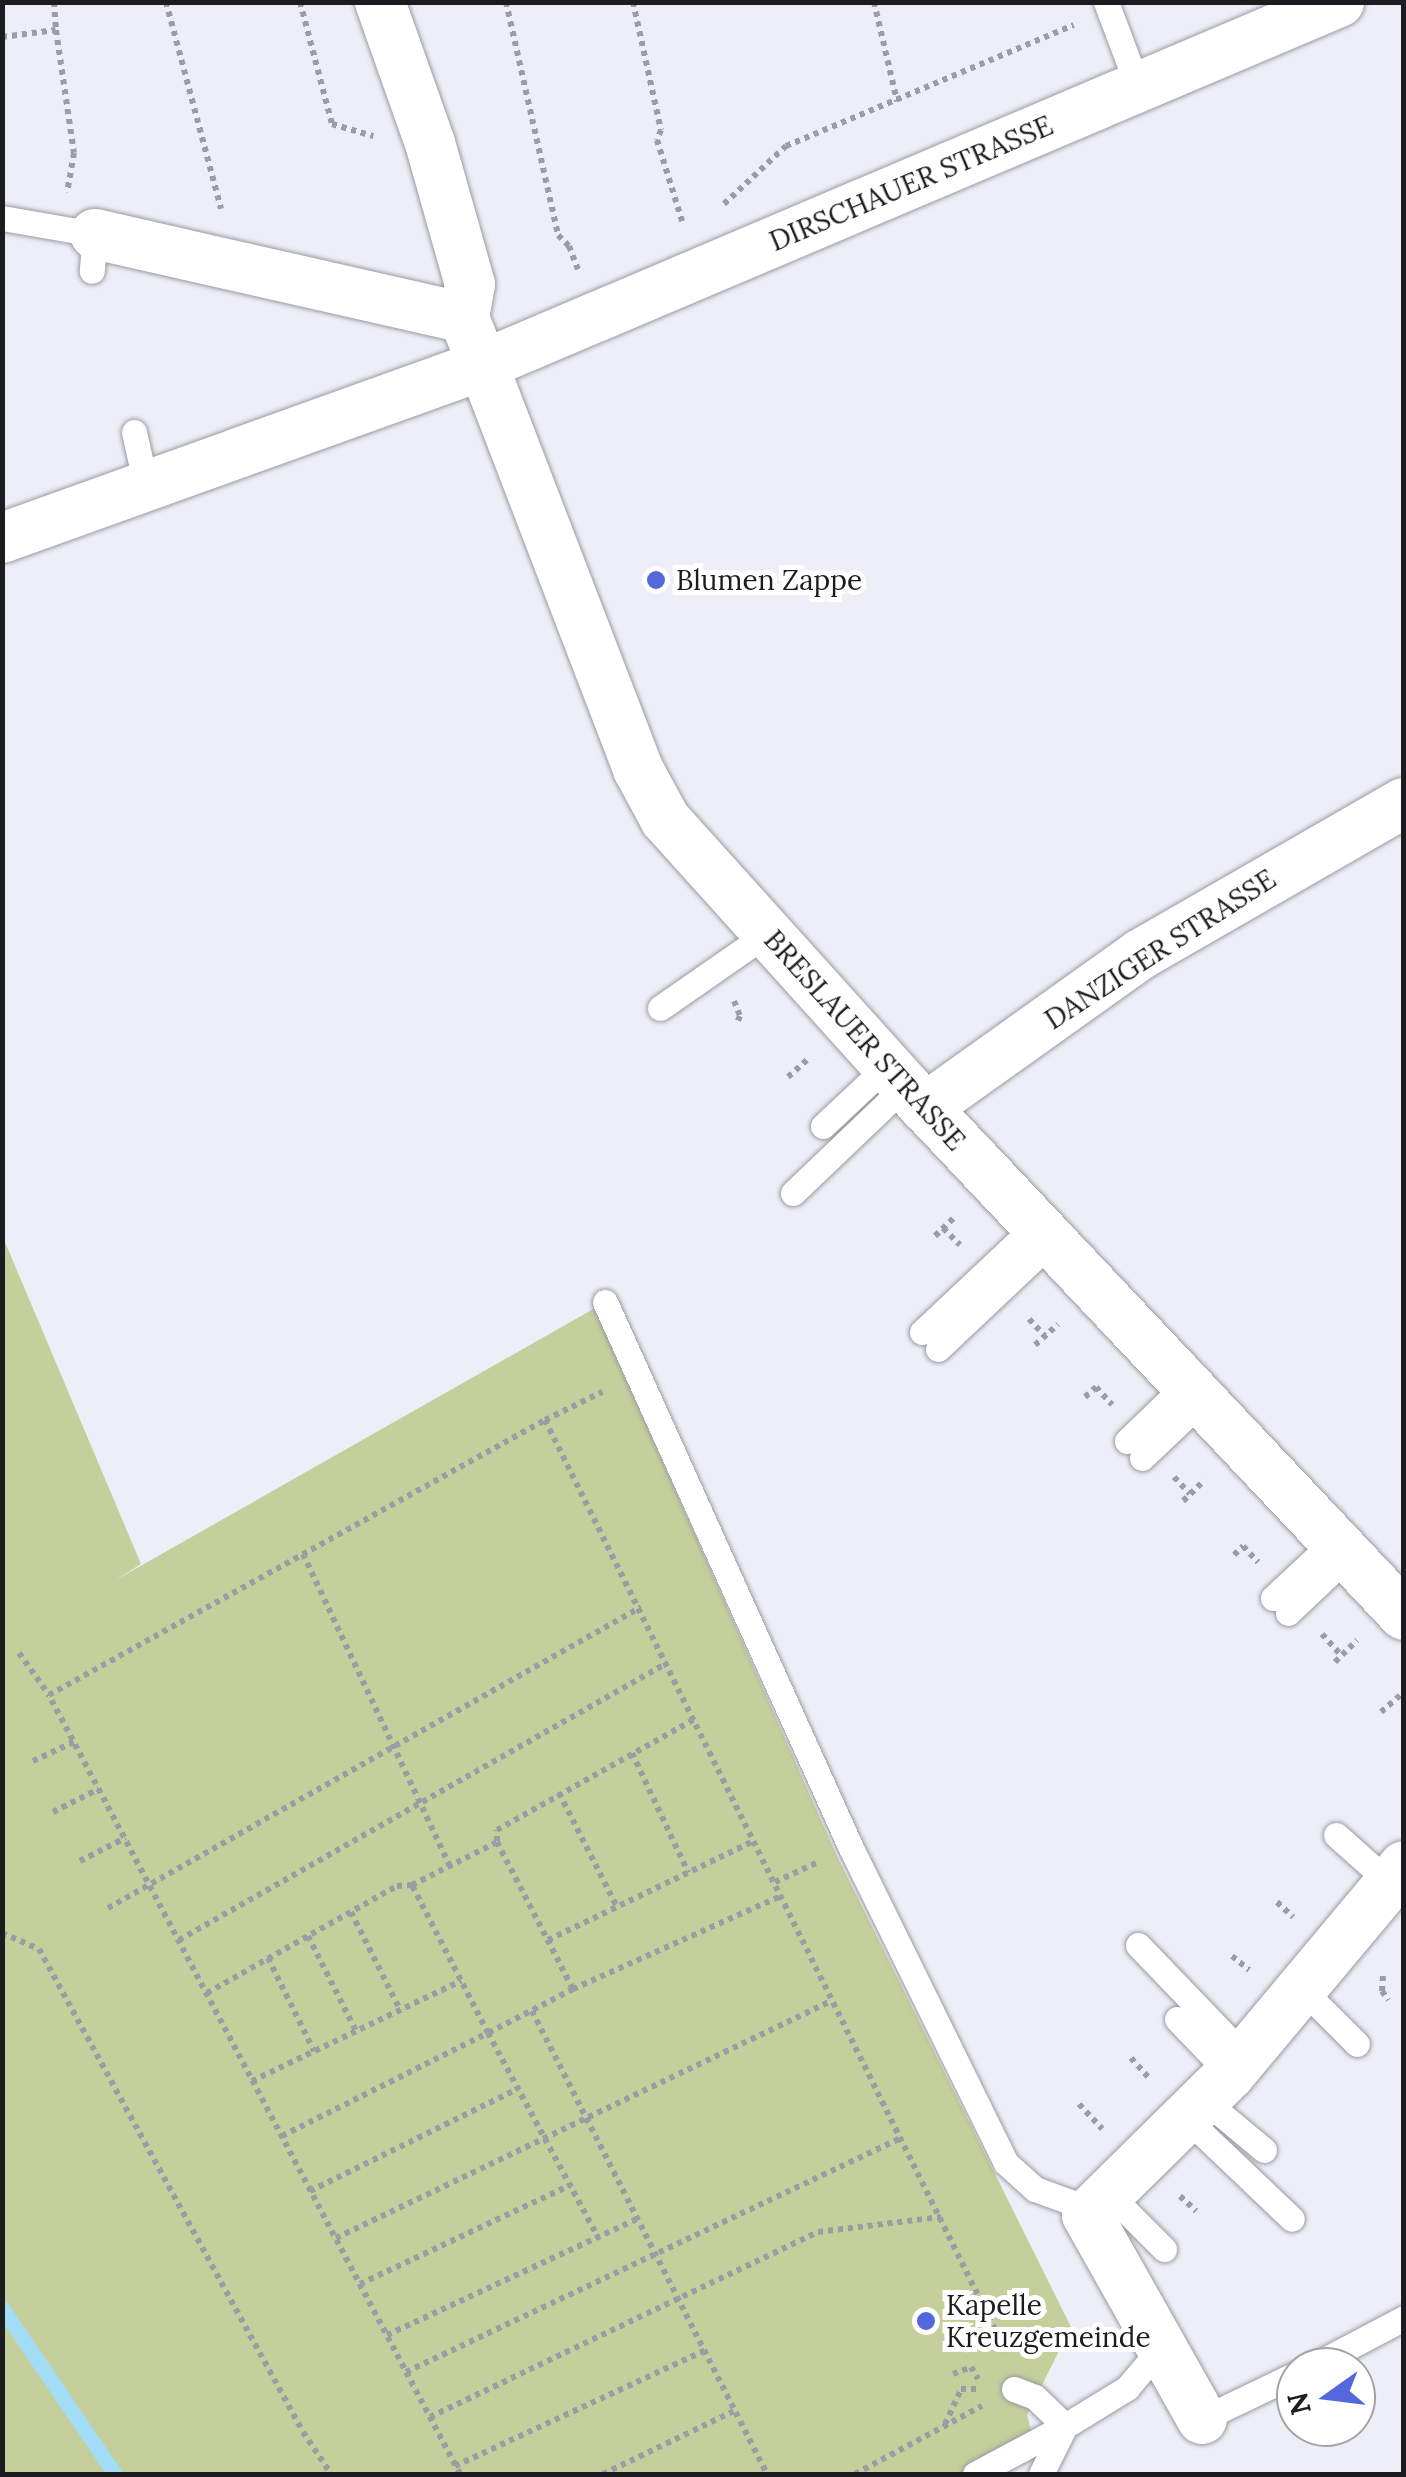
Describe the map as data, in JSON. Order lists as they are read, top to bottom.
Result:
{
  "streets": {
    "street": ["DIRSCHAUER STRASSE", "DANZIGER STRASSE", "BRESLAUER STRASSE"]
  },
  "crossings": [
    ["DIRSCHAUER STRASSE", "BRESLAUER STRASSE"],
    ["DANZIGER STRASSE", "BRESLAUER STRASSE"]
  ],
  "places": ["Blumen Zappe", "Kapelle Kreuzgemeinde"],
  "north": "left"
}
